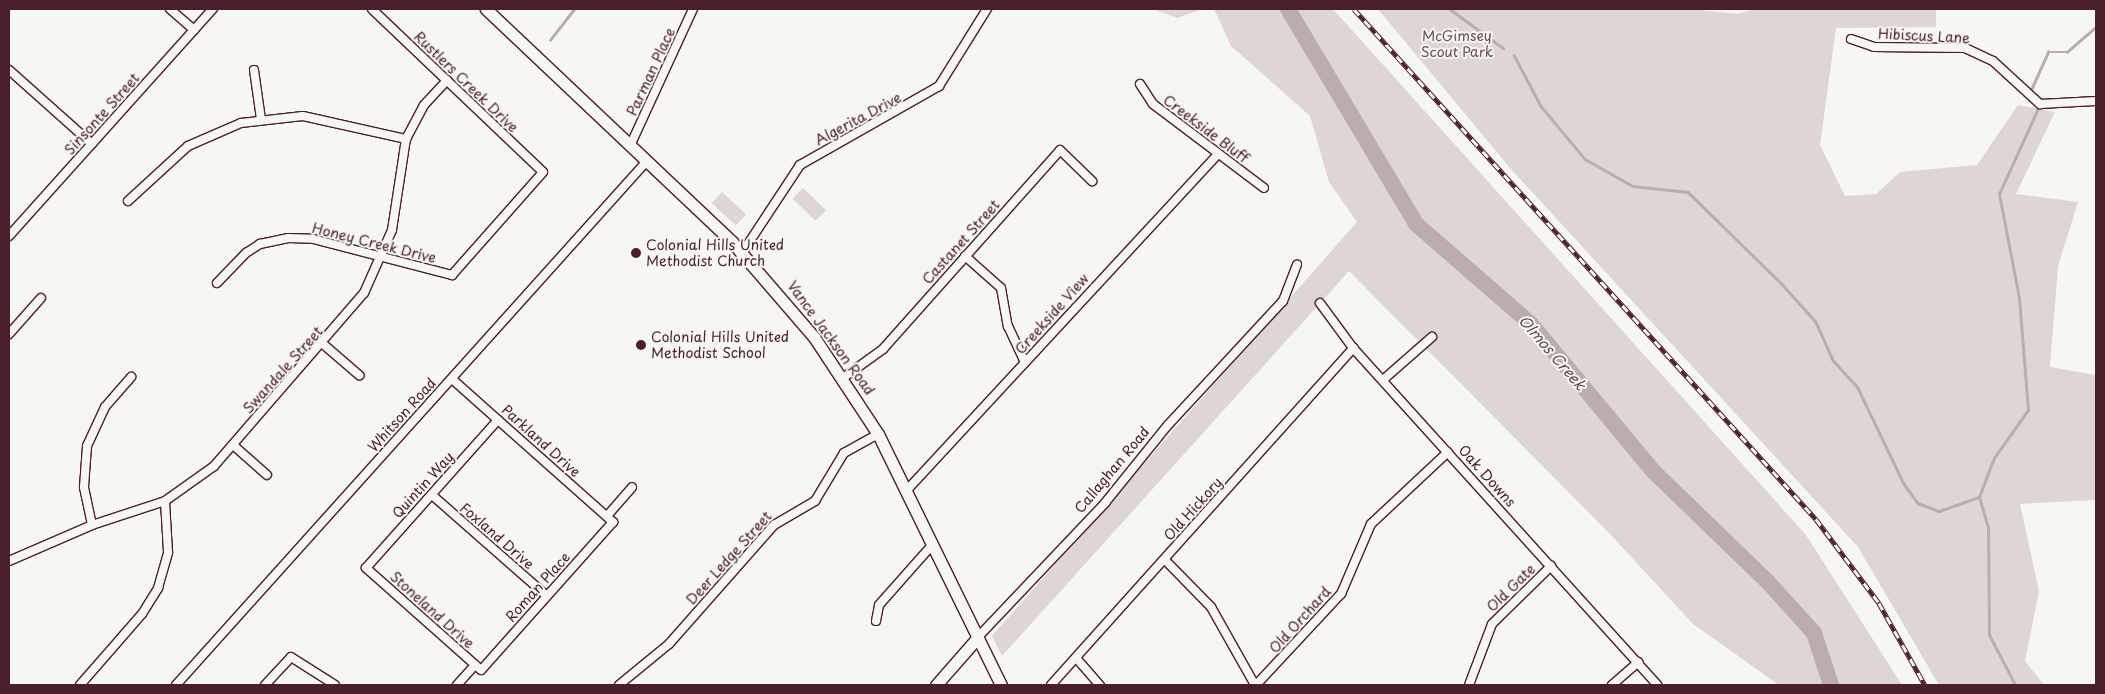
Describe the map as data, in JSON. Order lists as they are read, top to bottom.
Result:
{
  "streets": {
    "main road": ["Vance Jackson Road", "Callaghan Road"],
    "street": [
      "Hibiscus Lane",
      "Parman Place",
      "Rustlers Creek Drive",
      "Sinsonte Street",
      "Algerita Drive",
      "Creekside Bluff",
      "Castanet Street",
      "Honey Creek Drive",
      "Creekside View",
      "Swandale Street",
      "Whitson Road",
      "Parkland Drive",
      "Oak Downs",
      "Quintin Way",
      "Old Hickory",
      "Foxland Drive",
      "Deer Ledge Street",
      "Roman Place",
      "Old Gate",
      "Stoneland Drive",
      "Old Orchard"
    ]
  },
  "crossings": [
    ["Parman Place", "Vance Jackson Road"],
    ["Rustlers Creek Drive", "Honey Creek Drive"],
    ["Rustlers Creek Drive", "Swandale Street"],
    ["Algerita Drive", "Vance Jackson Road"],
    ["Creekside Bluff", "Creekside View"],
    ["Castanet Street", "Vance Jackson Road"],
    ["Honey Creek Drive", "Swandale Street"],
    ["Creekside View", "Vance Jackson Road"],
    ["Vance Jackson Road", "Whitson Road"],
    ["Vance Jackson Road", "Callaghan Road"],
    ["Vance Jackson Road", "Deer Ledge Street"],
    ["Whitson Road", "Parkland Drive"],
    ["Parkland Drive", "Quintin Way"],
    ["Parkland Drive", "Roman Place"],
    ["Oak Downs", "Old Hickory"],
    ["Oak Downs", "Old Gate"],
    ["Oak Downs", "Old Orchard"],
    ["Quintin Way", "Foxland Drive"],
    ["Quintin Way", "Stoneland Drive"],
    ["Foxland Drive", "Roman Place"],
    ["Roman Place", "Stoneland Drive"]
  ],
  "water": ["Olmos Creek"],
  "parks": ["McGimsey Scout Park"],
  "places": ["Colonial Hills United Methodist Church", "Colonial Hills United Methodist School"]
}
